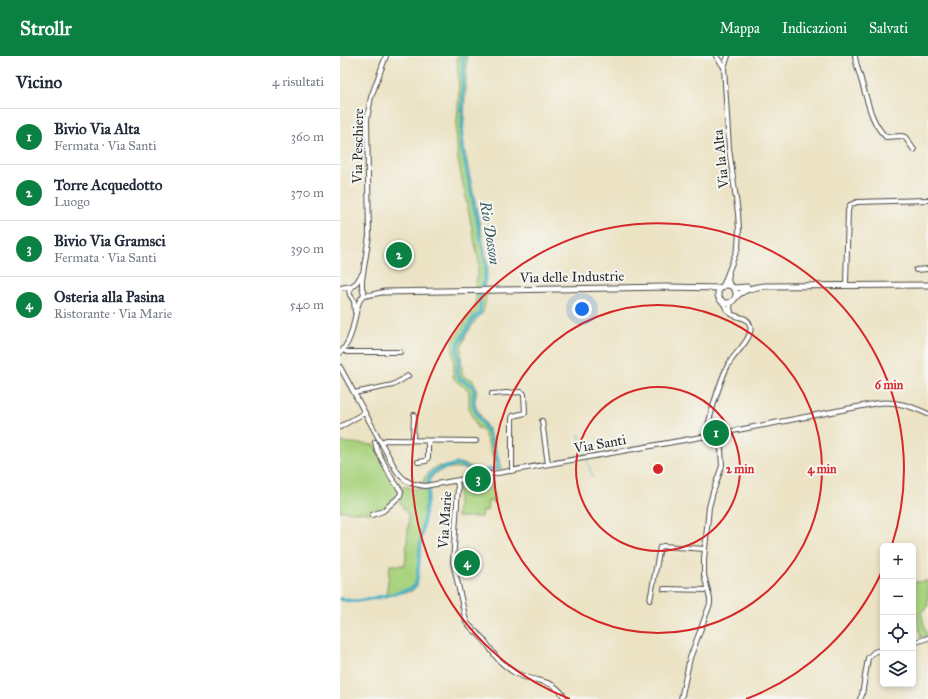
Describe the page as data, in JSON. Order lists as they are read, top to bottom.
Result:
{
  "streets": {
    "main road": ["Via delle Industrie"],
    "street": [
      "Via Peschiere",
      "Via la Alta",
      "Via Santi",
      "Via Marie"
    ]
  },
  "crossings": [
    ["Via Peschiere", "Via delle Industrie"],
    ["Via Santi", "Via Marie"]
  ],
  "water": ["Rio Dosson"],
  "page": {
    "header": "Strollr",
    "nav": ["Mappa", "Indicazioni", "Salvati"],
    "heading": ["Vicino", "4 risultati"],
    "list": [
      {
        "mark": "1",
        "name": "Bivio Via Alta",
        "note": "Fermata · Via Santi",
        "value": "360 m"
      },
      {
        "mark": "2",
        "name": "Torre Acquedotto",
        "note": "Luogo",
        "value": "370 m"
      },
      {
        "mark": "3",
        "name": "Bivio Via Gramsci",
        "note": "Fermata · Via Santi",
        "value": "390 m"
      },
      {
        "mark": "4",
        "name": "Osteria alla Pasina",
        "note": "Ristorante · Via Marie",
        "value": "540 m"
      }
    ],
    "pins": [
      "2",
      "1",
      "3",
      "4"
    ],
    "map_buttons": ["+", "−"]
  },
  "rings": ["6 min", "2 min", "4 min"]
}
